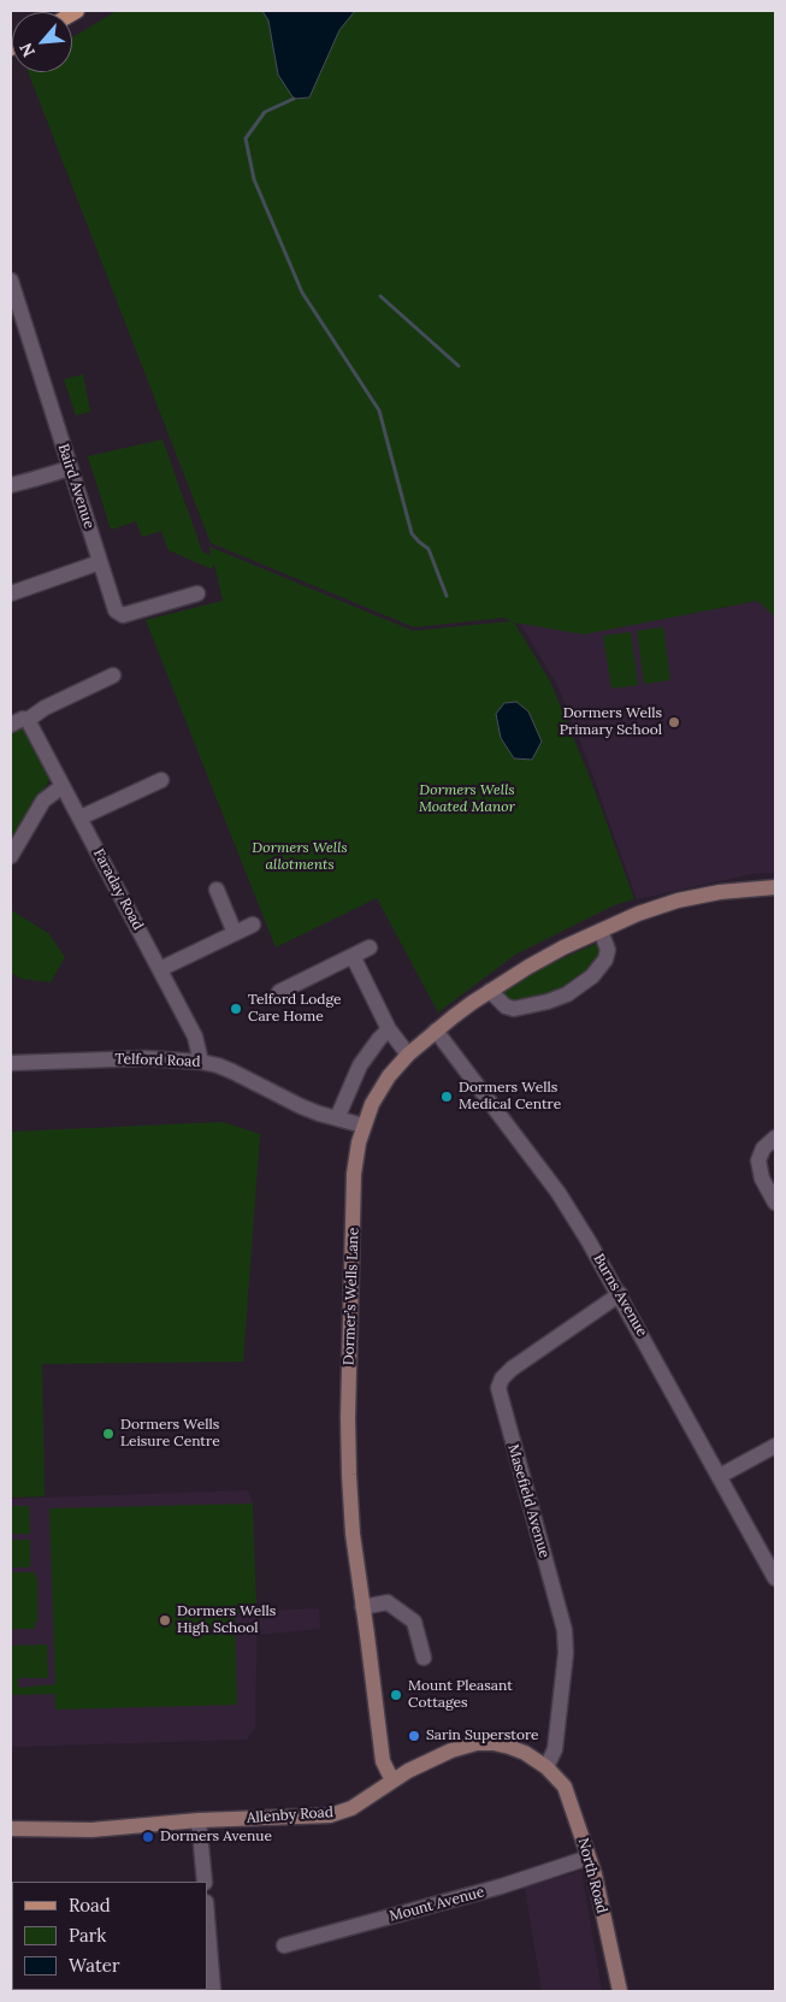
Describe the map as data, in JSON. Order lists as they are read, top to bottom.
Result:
{
  "streets": {
    "street": [
      "Baird Avenue",
      "Faraday Road",
      "Telford Road",
      "Burns Avenue",
      "Dormer’s Wells Lane",
      "Masefield Avenue",
      "Allenby Road",
      "North Road",
      "Mount Avenue"
    ]
  },
  "crossings": [
    ["Faraday Road", "Telford Road"],
    ["Telford Road", "Dormer’s Wells Lane"],
    ["Burns Avenue", "Dormer’s Wells Lane"],
    ["Burns Avenue", "Masefield Avenue"],
    ["Dormer’s Wells Lane", "Allenby Road"],
    ["Masefield Avenue", "Allenby Road"],
    ["Masefield Avenue", "North Road"],
    ["Allenby Road", "North Road"],
    ["North Road", "Mount Avenue"]
  ],
  "parks": ["Dormers Wells Moated Manor", "Dormers Wells allotments"],
  "places": [
    "Dormers Wells Primary School",
    "Telford Lodge Care Home",
    "Dormers Wells Medical Centre",
    "Dormers Wells Leisure Centre",
    "Dormers Wells High School",
    "Mount Pleasant Cottages",
    "Sarin Superstore",
    "Dormers Avenue"
  ],
  "legend": ["Road", "Park", "Water"],
  "north": "bottom left"
}
